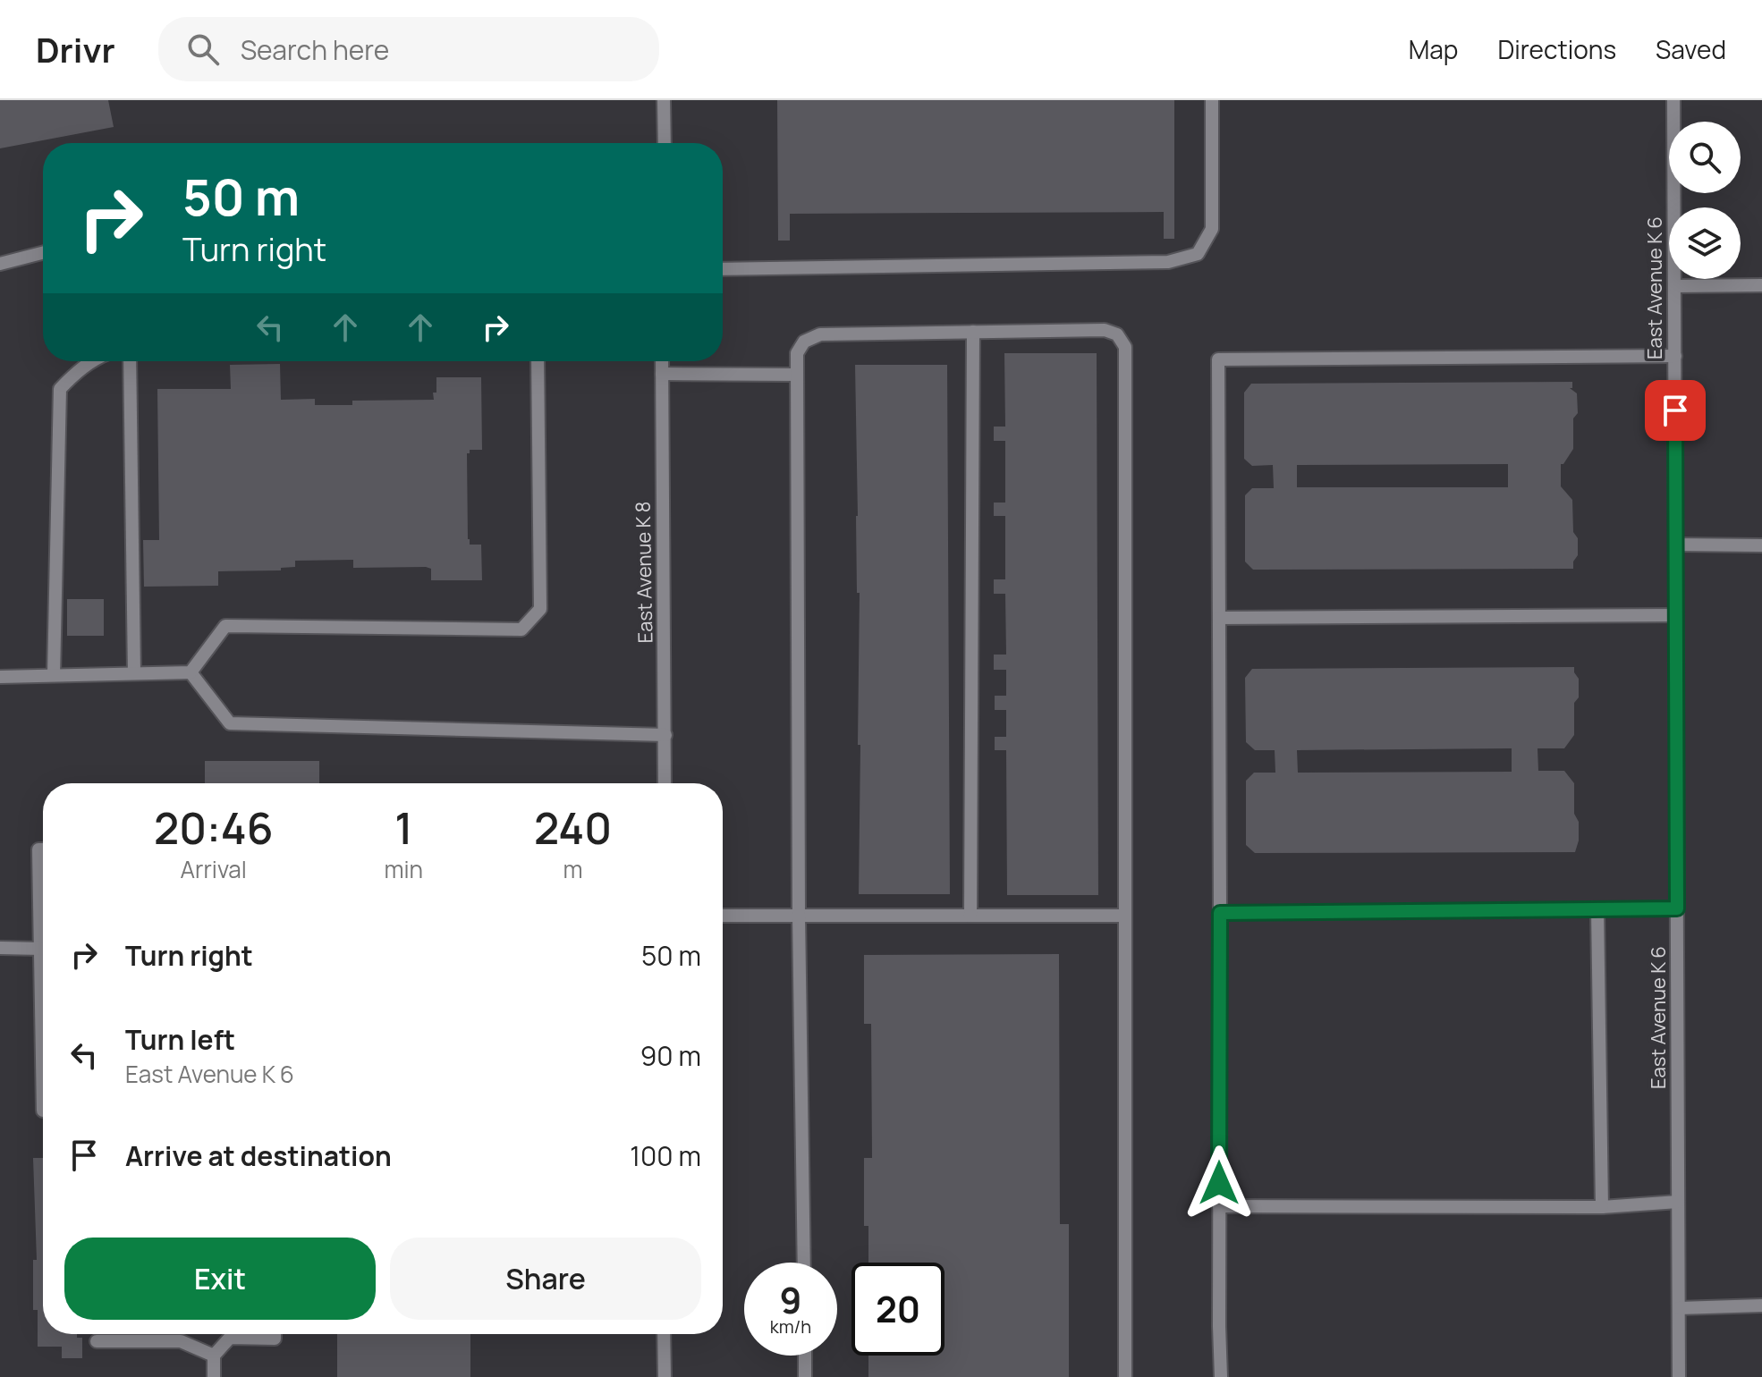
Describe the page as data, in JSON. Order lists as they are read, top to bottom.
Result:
{
  "streets": {
    "street": ["East Avenue K 6", "East Avenue K 8"]
  },
  "page": {
    "header": "Drivr",
    "search": "Search here",
    "nav": ["Map", "Directions", "Saved"],
    "turn": ["50 m", "Turn right"],
    "eta": [
      "20:46",
      "Arrival",
      "1",
      "min",
      "240",
      "m"
    ],
    "list": [
      {
        "name": "Turn right",
        "value": "50 m"
      },
      {
        "name": "Turn left",
        "note": "East Avenue K 6",
        "value": "90 m"
      },
      {
        "name": "Arrive at destination",
        "value": "100 m"
      }
    ],
    "buttons": ["Exit", "Share"],
    "speed": "9 km/h",
    "limit": "20"
  }
}
